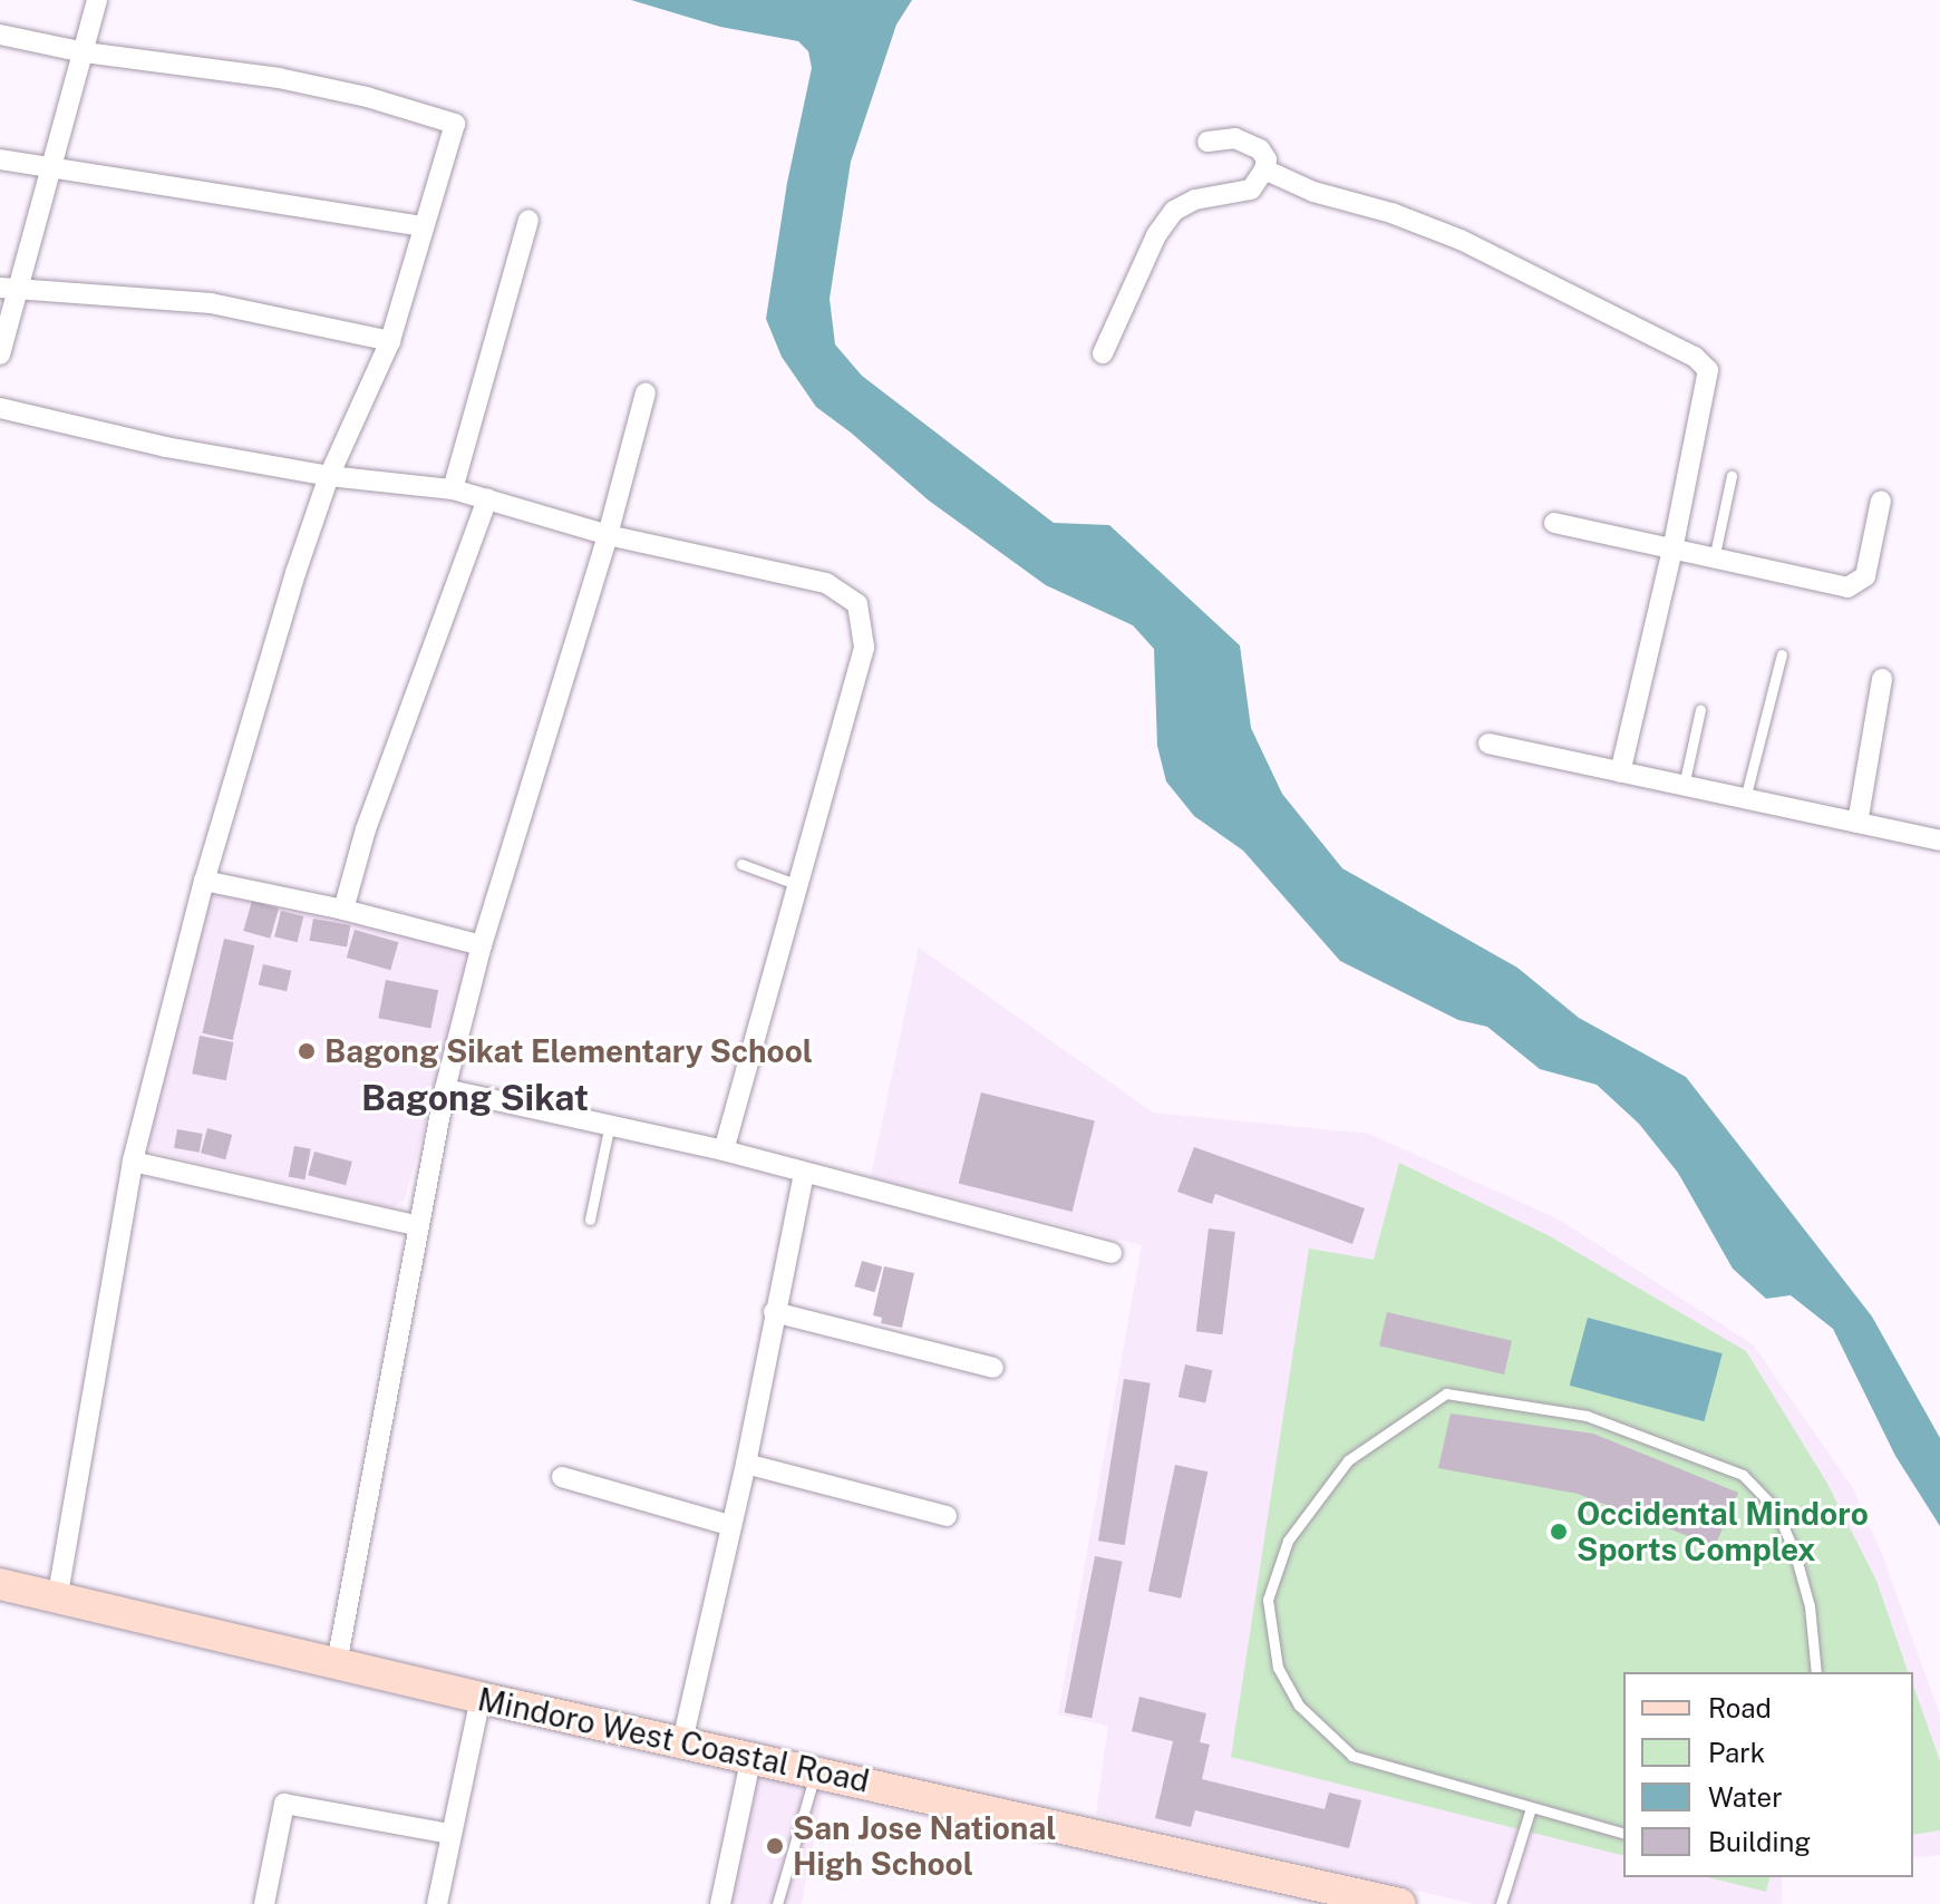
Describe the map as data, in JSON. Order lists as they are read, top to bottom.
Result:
{
  "streets": {
    "main road": ["Mindoro West Coastal Road"]
  },
  "districts": ["Bagong Sikat"],
  "places": ["Bagong Sikat Elementary School", "Occidental Mindoro Sports Complex", "San Jose National High School"],
  "legend": [
    "Road",
    "Park",
    "Water",
    "Building"
  ]
}
